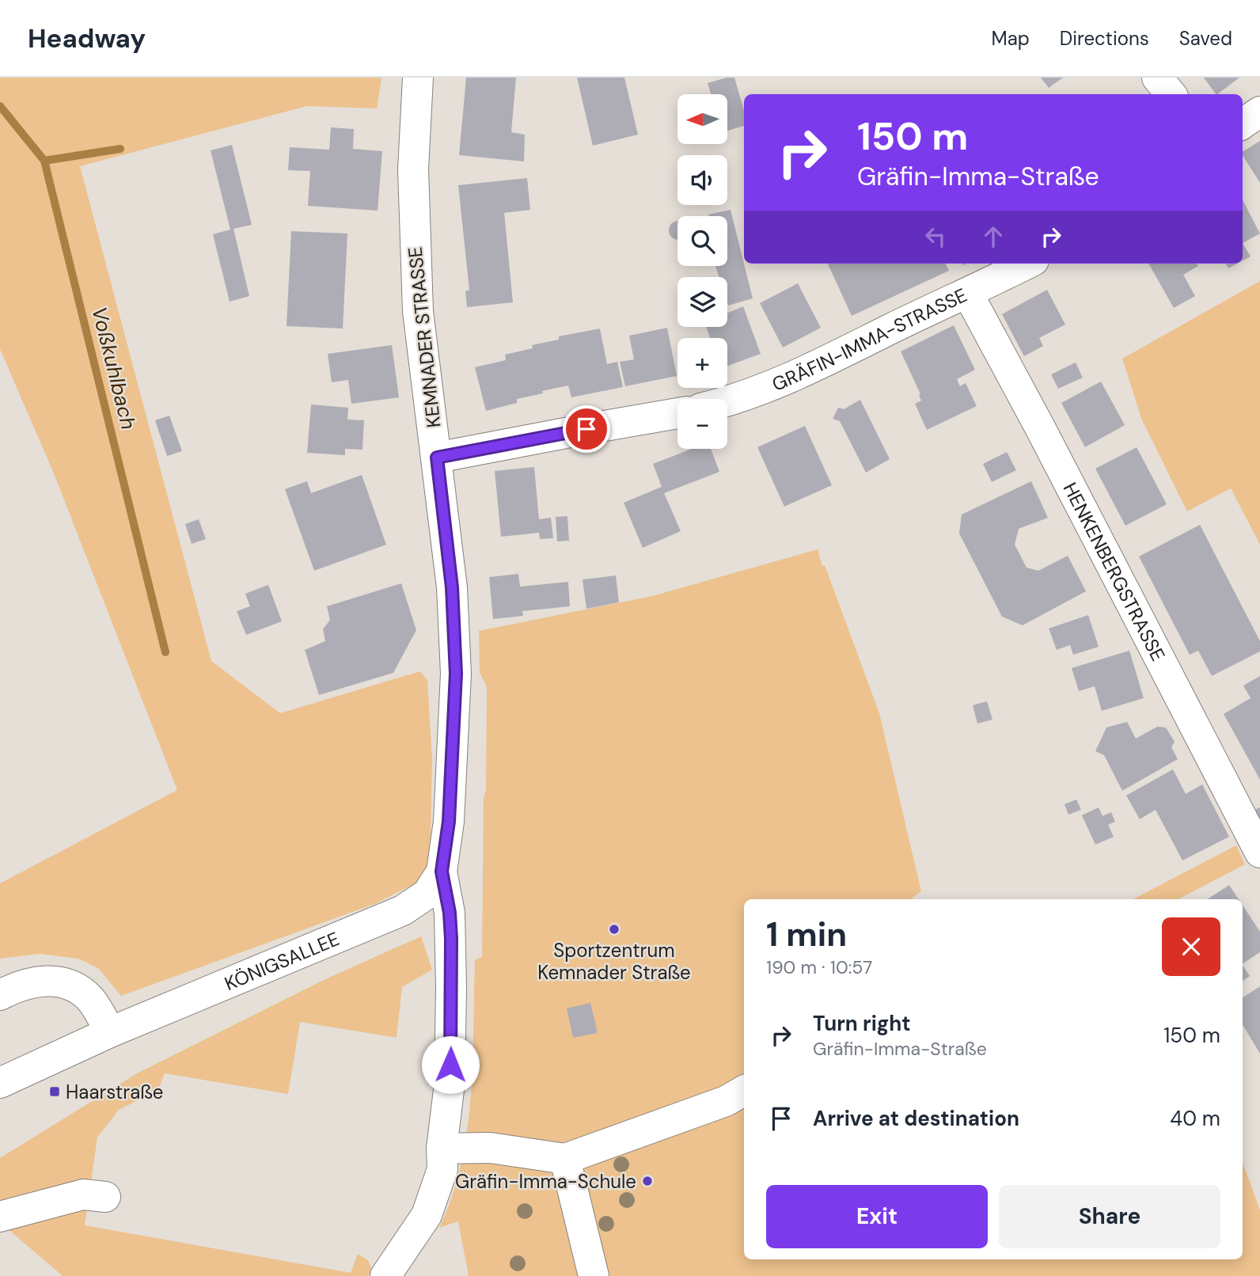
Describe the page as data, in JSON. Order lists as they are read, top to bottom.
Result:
{
  "streets": {
    "street": [
      "KEMNADER STRASSE",
      "GRÄFIN-IMMA-STRASSE",
      "HENKENBERGSTRASSE",
      "KÖNIGSALLEE"
    ]
  },
  "crossings": [
    ["KEMNADER STRASSE", "KÖNIGSALLEE"],
    ["GRÄFIN-IMMA-STRASSE", "HENKENBERGSTRASSE"]
  ],
  "water": ["Voßkuhlbach"],
  "places": {
    "other": ["Sportzentrum Kemnader Straße", "Gräfin-Imma-Schule"],
    "transit": ["Haarstraße"]
  },
  "north": "left",
  "page": {
    "header": "Headway",
    "nav": ["Map", "Directions", "Saved"],
    "map_buttons": ["+", "−"],
    "turn": ["150 m", "Gräfin-Imma-Straße"],
    "heading": ["1 min", "190 m · 10:57"],
    "list": [
      {
        "name": "Turn right",
        "note": "Gräfin-Imma-Straße",
        "value": "150 m"
      },
      {
        "name": "Arrive at destination",
        "value": "40 m"
      }
    ],
    "buttons": ["Exit", "Share"]
  }
}
